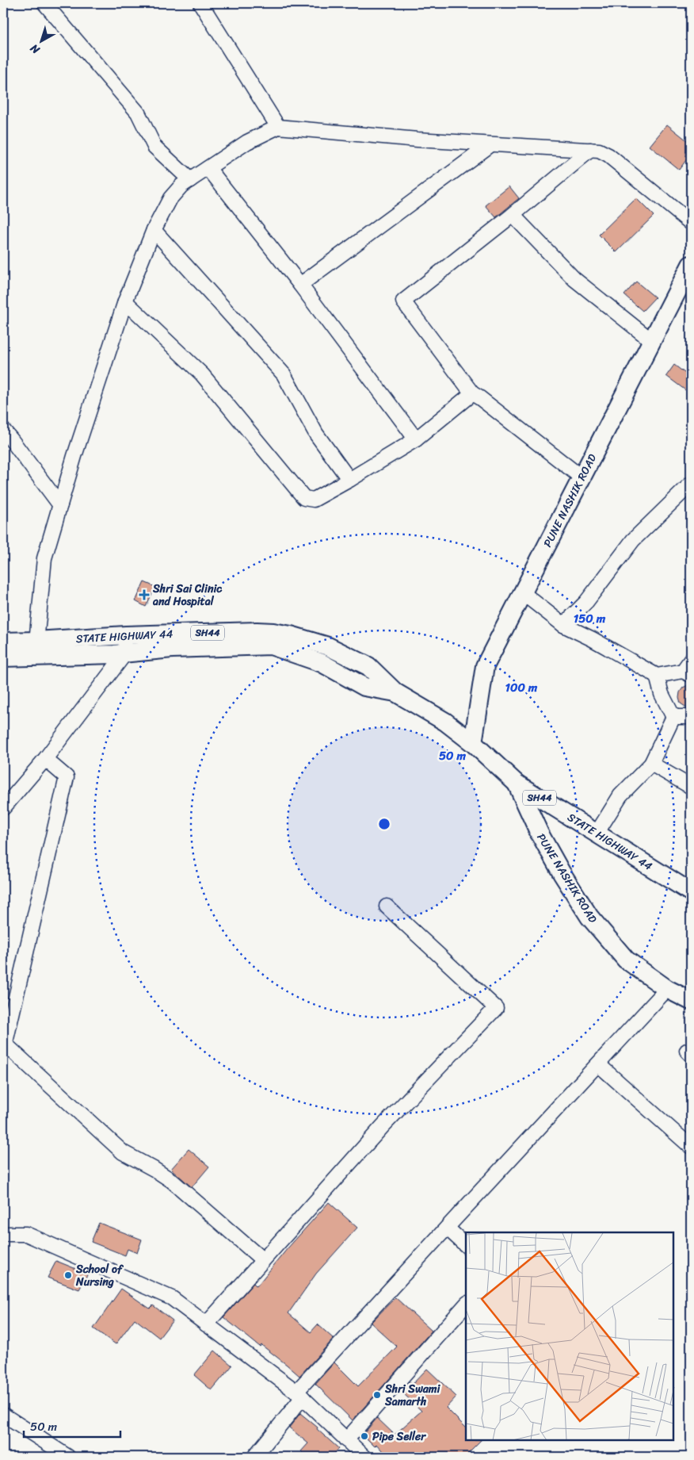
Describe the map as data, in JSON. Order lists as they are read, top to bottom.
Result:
{
  "streets": {
    "main road": ["PUNE NASHIK ROAD", "SH44", "STATE HIGHWAY 44"]
  },
  "crossings": [
    ["PUNE NASHIK ROAD", "STATE HIGHWAY 44"]
  ],
  "places": {
    "health": ["Shri Sai Clinic and Hospital"],
    "other": ["School of Nursing", "Shri Swami Samarth", "Pipe Seller"]
  },
  "scale_bar": "50 m",
  "north": "bottom left",
  "rings": ["150 m", "100 m", "50 m"]
}
